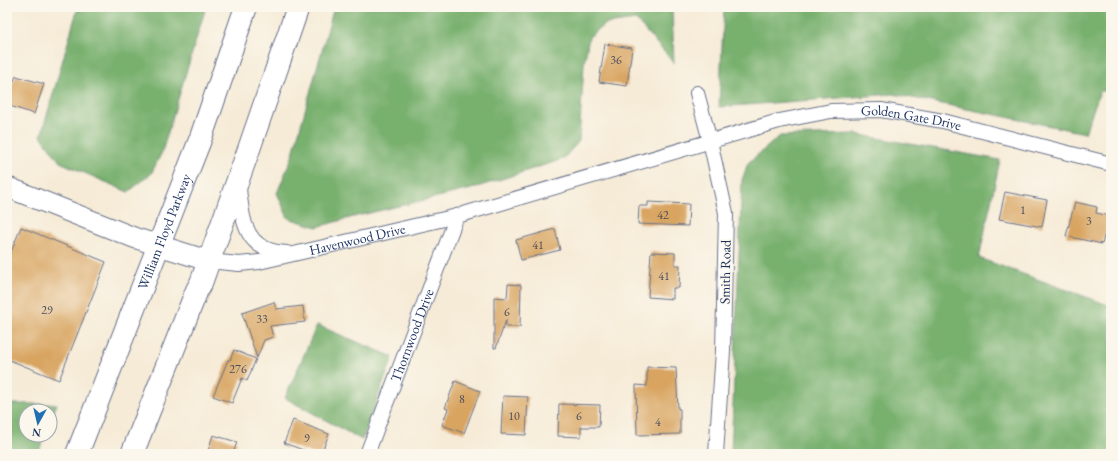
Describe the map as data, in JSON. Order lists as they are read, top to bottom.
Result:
{
  "streets": {
    "highway": ["William Floyd Parkway"],
    "main road": ["Havenwood Drive"],
    "street": ["Golden Gate Drive", "Smith Road", "Thornwood Drive"]
  },
  "crossings": [
    ["Golden Gate Drive", "Havenwood Drive"],
    ["Golden Gate Drive", "Smith Road"],
    ["William Floyd Parkway", "Havenwood Drive"],
    ["Havenwood Drive", "Smith Road"],
    ["Havenwood Drive", "Thornwood Drive"]
  ],
  "house_numbers": [
    "36",
    "1",
    "42",
    "3",
    "41",
    "41",
    "29",
    "6",
    "33",
    "276",
    "8",
    "10",
    "6",
    "4",
    "9"
  ],
  "north": "bottom"
}
